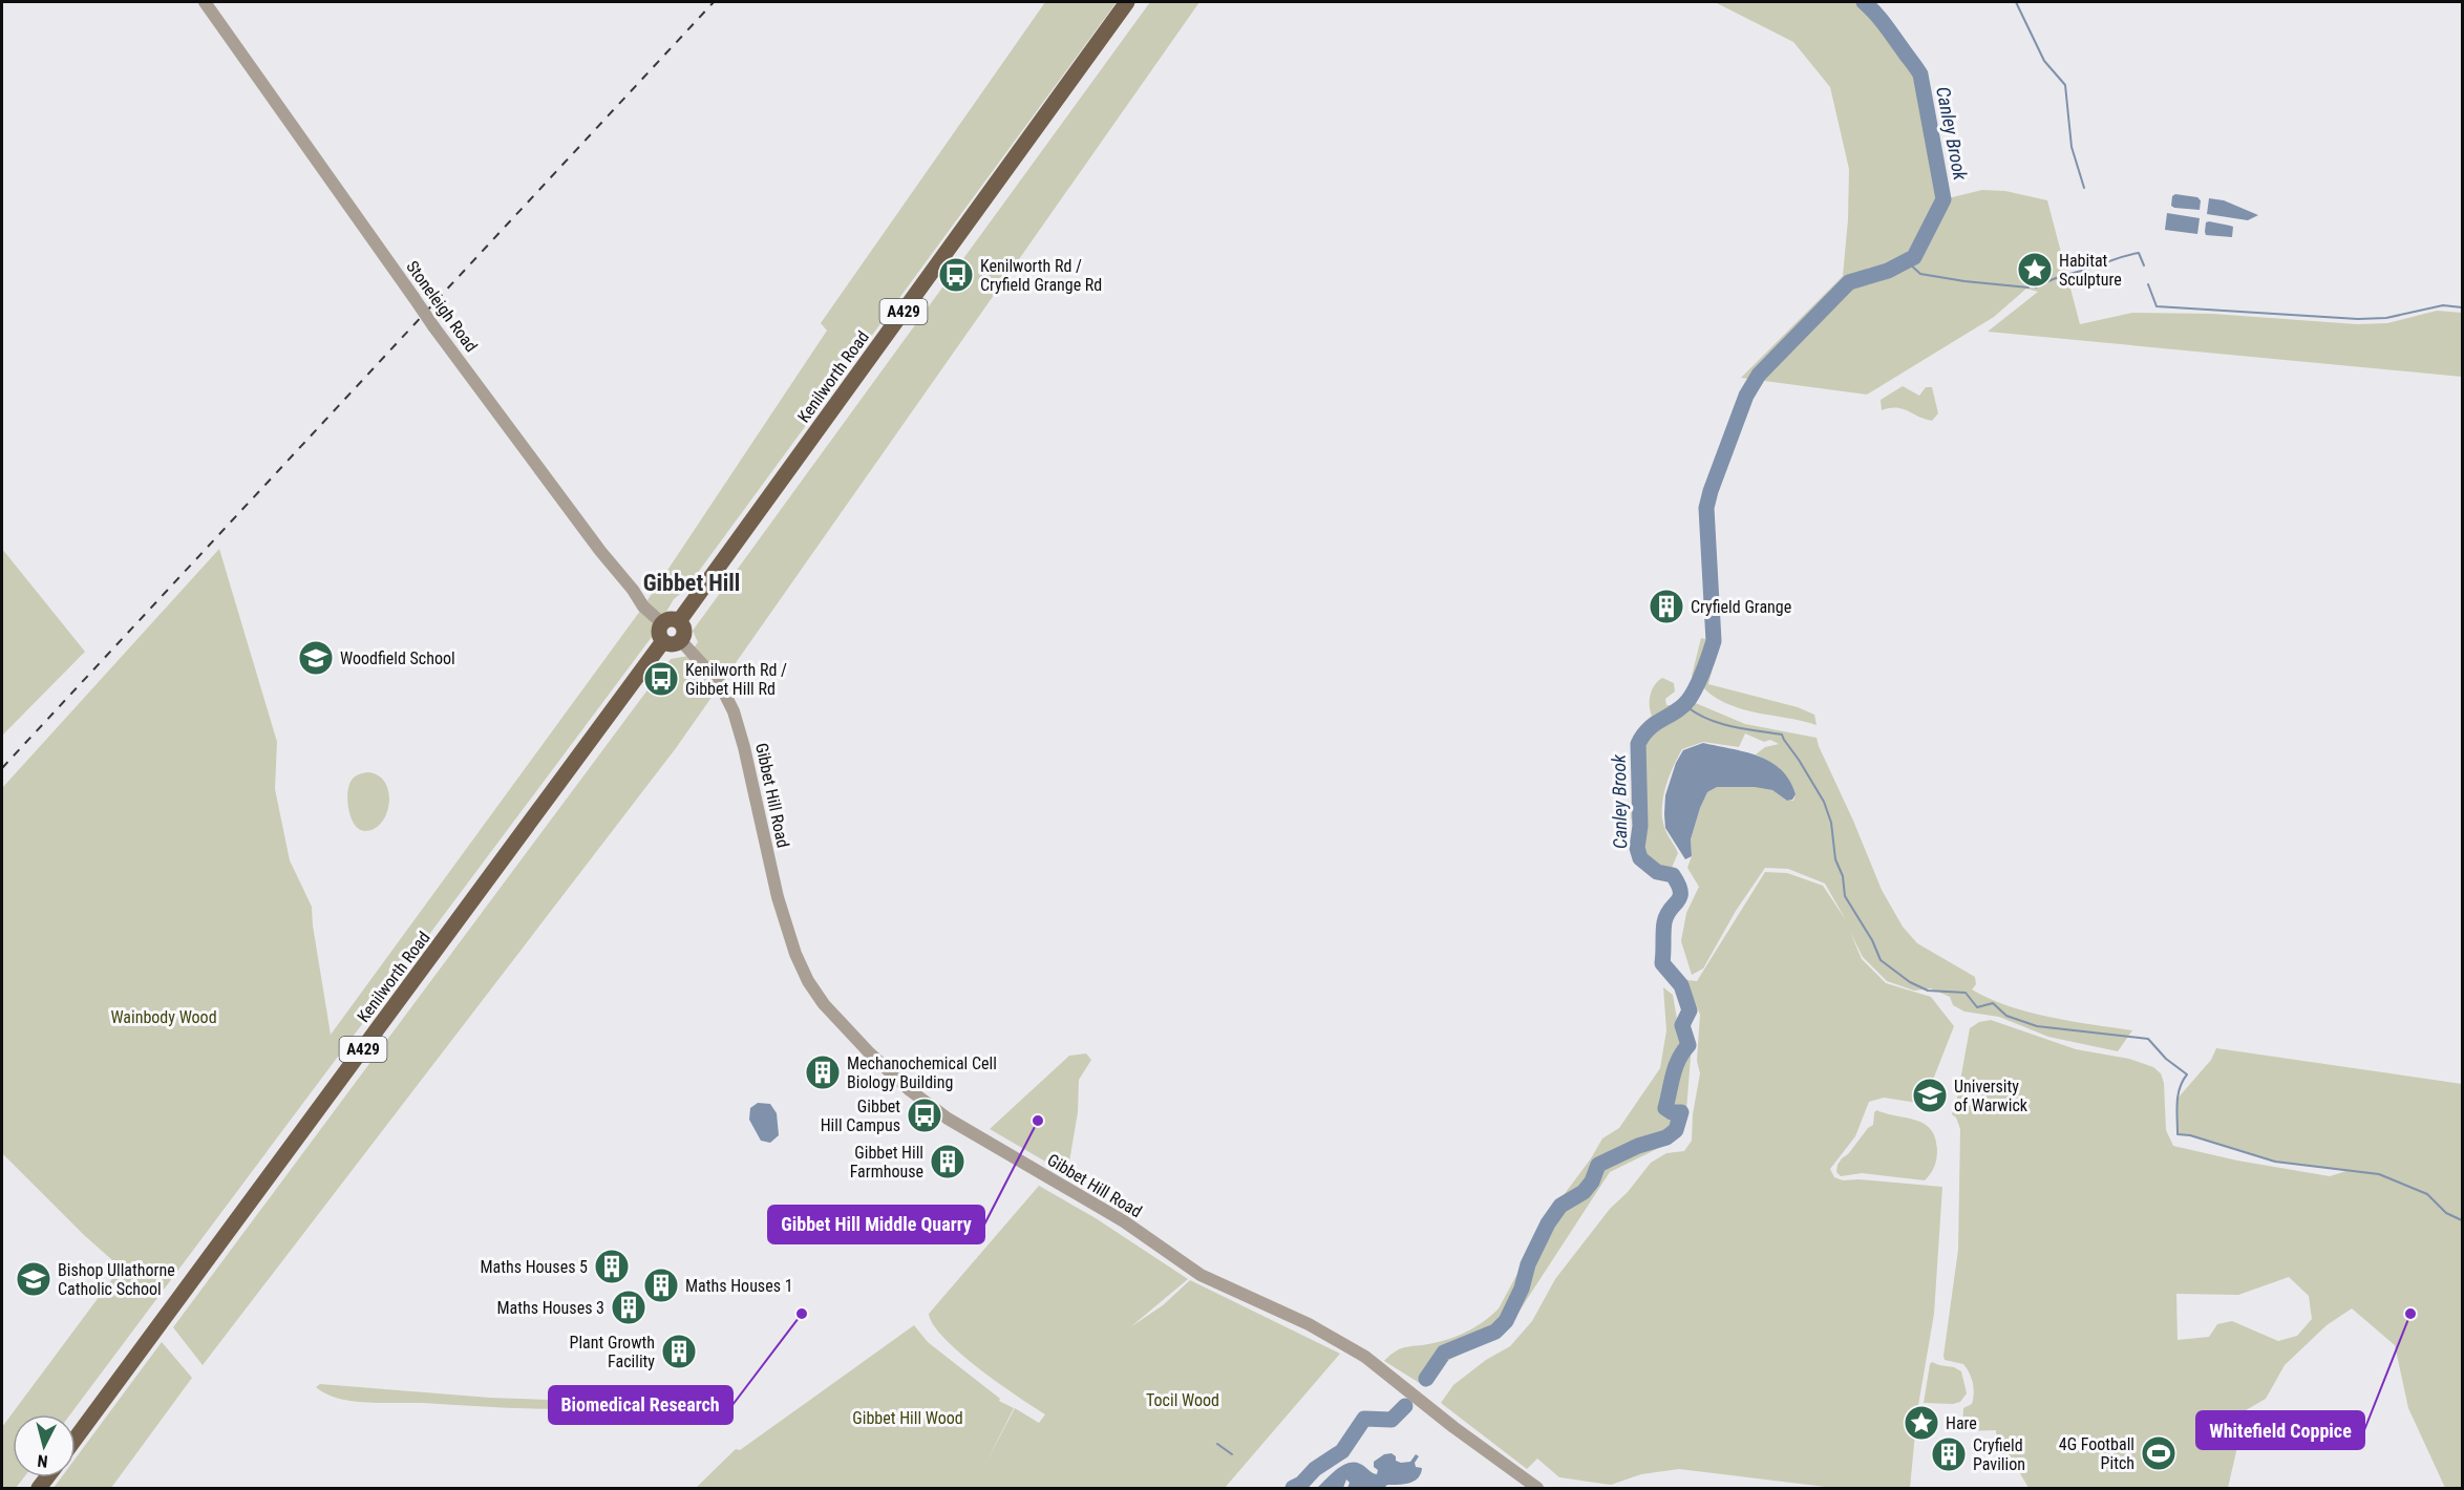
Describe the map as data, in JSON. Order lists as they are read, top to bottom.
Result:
{
  "streets": {
    "main road": ["A429", "Kenilworth Road"],
    "street": ["Stoneleigh Road", "Gibbet Hill Road"]
  },
  "crossings": [
    ["Stoneleigh Road", "Kenilworth Road"],
    ["Stoneleigh Road", "Gibbet Hill Road"],
    ["Kenilworth Road", "Gibbet Hill Road"]
  ],
  "districts": ["Gibbet Hill"],
  "water": ["Canley Brook"],
  "parks": ["Wainbody Wood", "Tocil Wood", "Gibbet Hill Wood"],
  "places": {
    "place": ["Habitat Sculpture", "Hare"],
    "bus stop": ["Kenilworth Rd / Cryfield Grange Rd", "Kenilworth Rd / Gibbet Hill Rd", "Gibbet Hill Campus"],
    "building": [
      "Cryfield Grange",
      "Mechanochemical Cell Biology Building",
      "Gibbet Hill Farmhouse",
      "Maths Houses 5",
      "Maths Houses 1",
      "Maths Houses 3",
      "Plant Growth Facility",
      "Cryfield Pavilion"
    ],
    "school or university": ["Woodfield School", "University of Warwick", "Bishop Ullathorne Catholic School"],
    "other": ["Gibbet Hill Middle Quarry", "Biomedical Research", "Whitefield Coppice"],
    "sports": ["4G Football Pitch"]
  },
  "north": "bottom"
}
